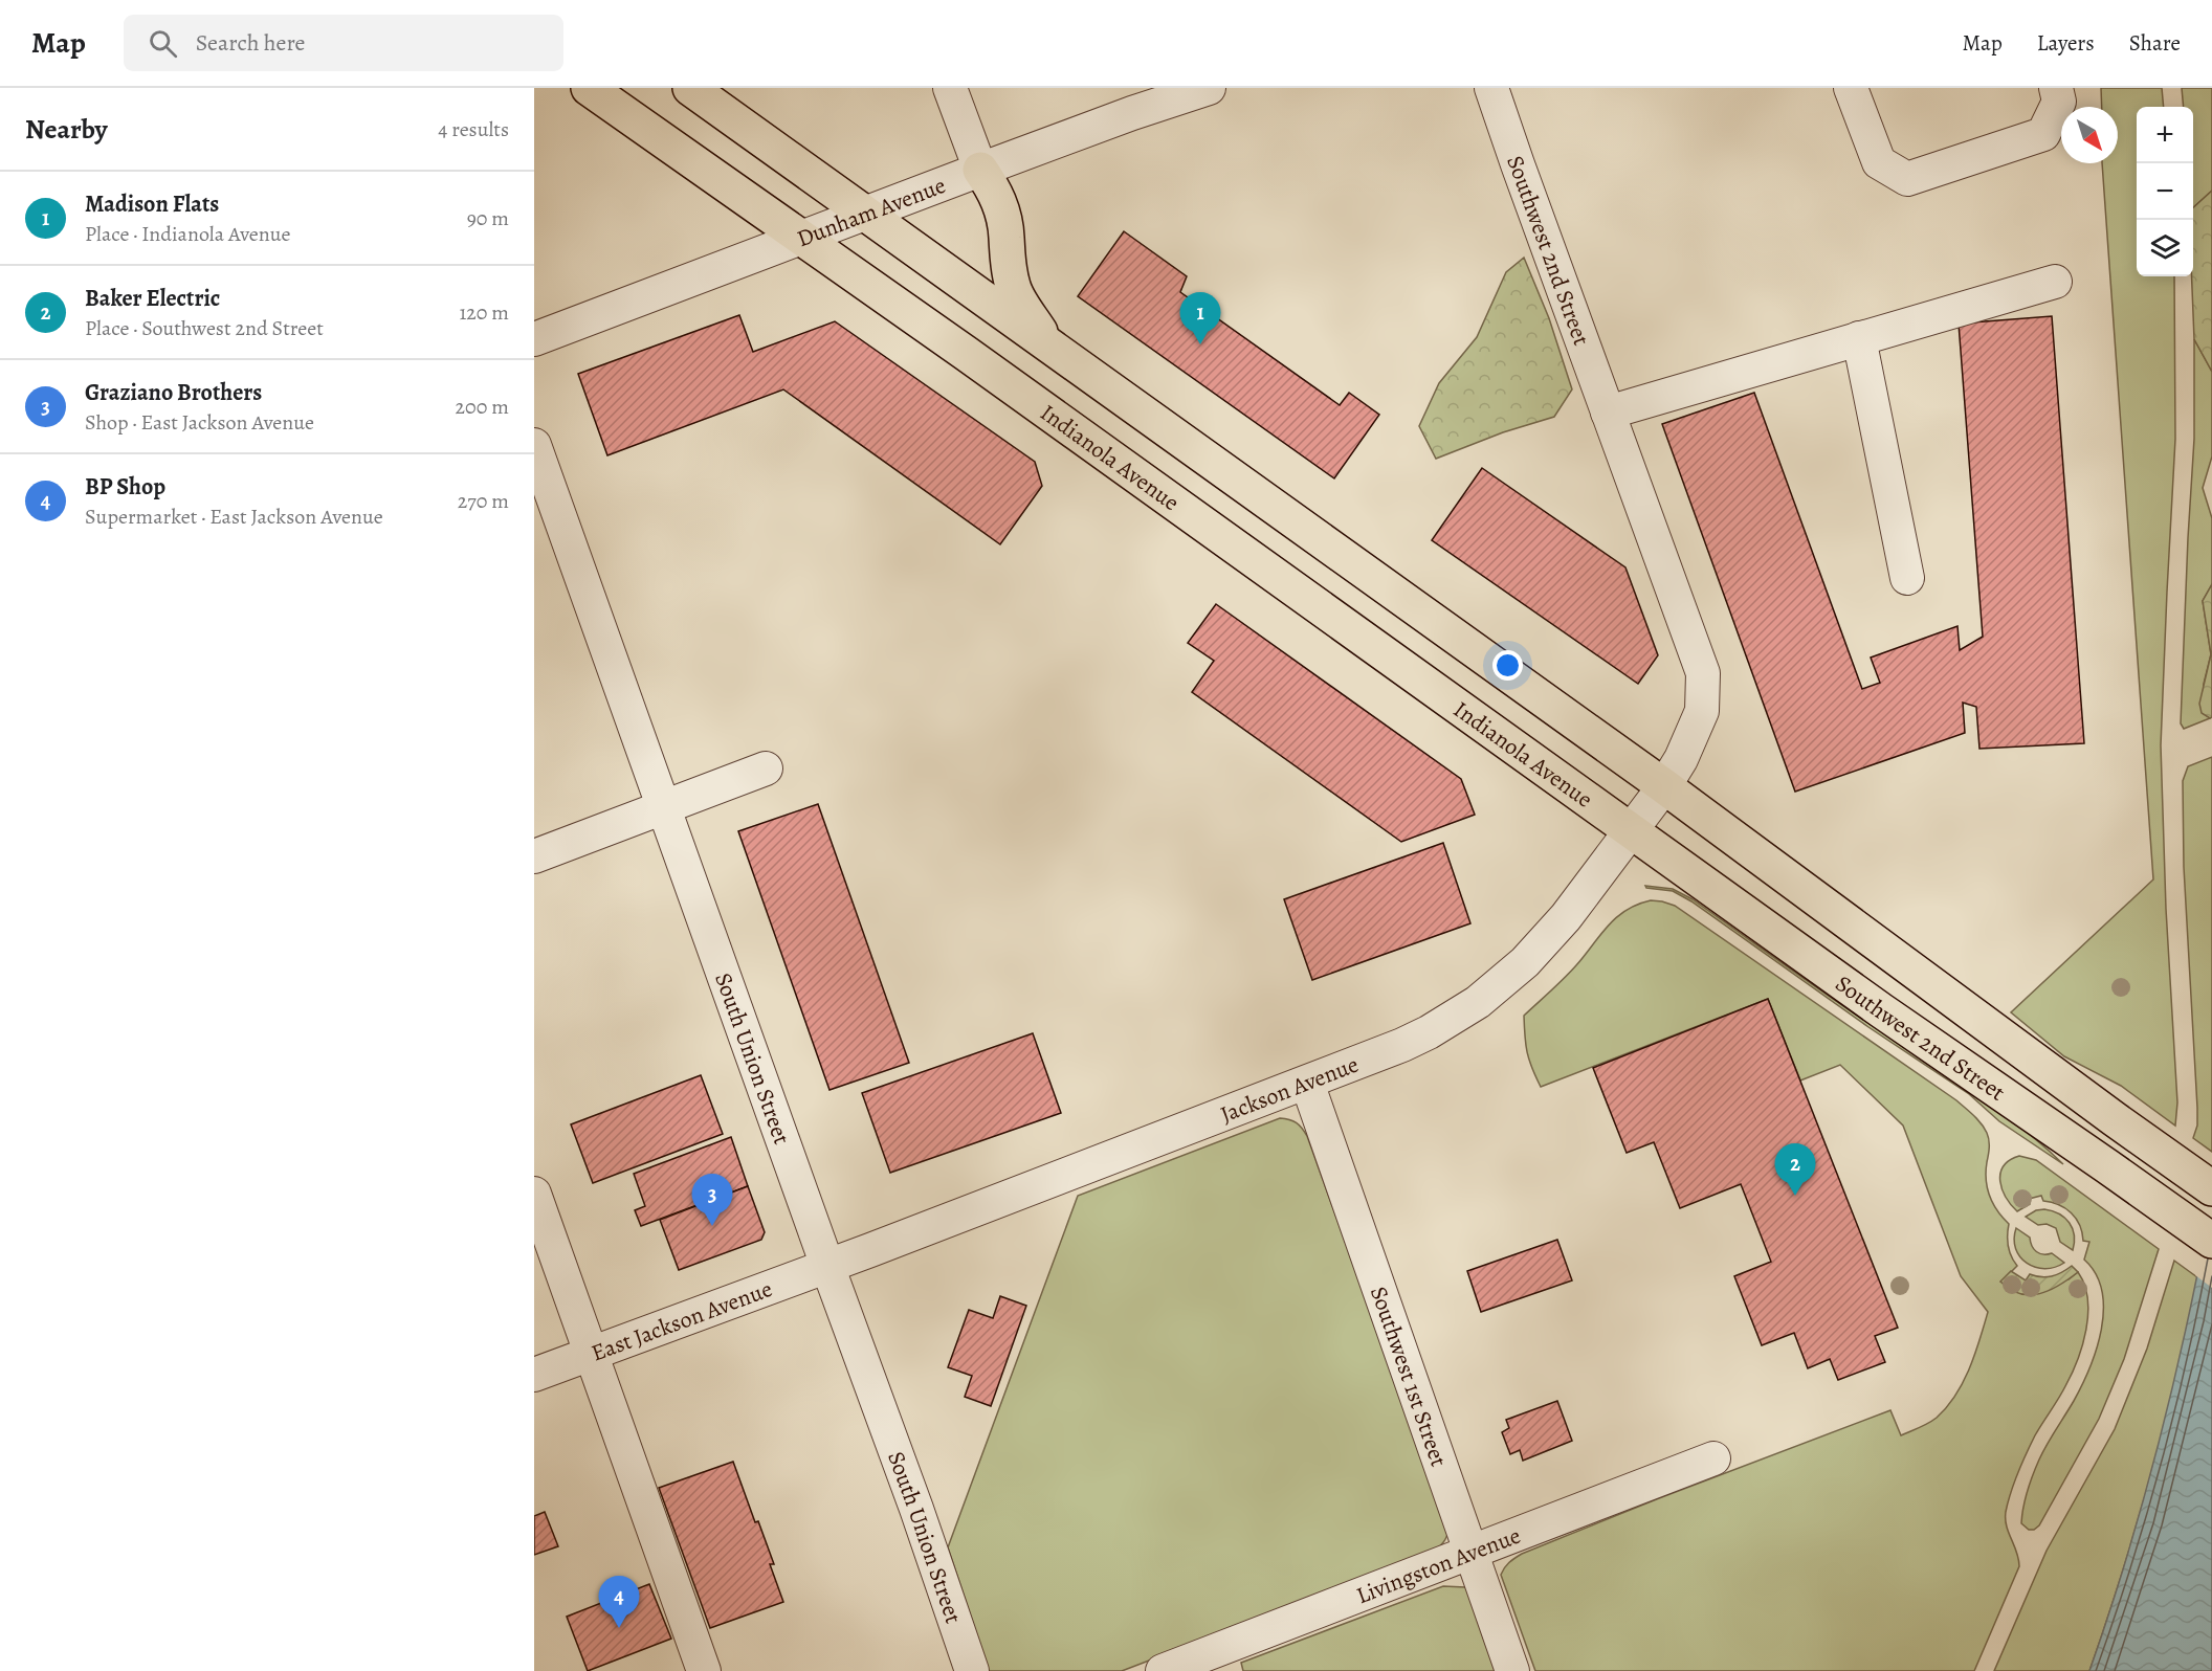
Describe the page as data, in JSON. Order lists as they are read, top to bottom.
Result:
{
  "streets": {
    "main road": ["Southwest 2nd Street", "Indianola Avenue"],
    "street": [
      "Dunham Avenue",
      "South Union Street",
      "Jackson Avenue",
      "East Jackson Avenue",
      "Southwest 1st Street",
      "Livingston Avenue"
    ]
  },
  "crossings": [
    ["Dunham Avenue", "Indianola Avenue"],
    ["Southwest 2nd Street", "Indianola Avenue"],
    ["Southwest 2nd Street", "Jackson Avenue"],
    ["Indianola Avenue", "Jackson Avenue"],
    ["South Union Street", "Jackson Avenue"],
    ["South Union Street", "East Jackson Avenue"],
    ["Jackson Avenue", "East Jackson Avenue"],
    ["Jackson Avenue", "Southwest 1st Street"],
    ["Southwest 1st Street", "Livingston Avenue"]
  ],
  "north": "bottom right",
  "page": {
    "header": "Map",
    "search": "Search here",
    "nav": ["Map", "Layers", "Share"],
    "heading": ["Nearby", "4 results"],
    "map_buttons": ["+", "−"],
    "list": [
      {
        "mark": "1",
        "name": "Madison Flats",
        "note": "Place · Indianola Avenue",
        "value": "90 m"
      },
      {
        "mark": "2",
        "name": "Baker Electric",
        "note": "Place · Southwest 2nd Street",
        "value": "120 m"
      },
      {
        "mark": "3",
        "name": "Graziano Brothers",
        "note": "Shop · East Jackson Avenue",
        "value": "200 m"
      },
      {
        "mark": "4",
        "name": "BP Shop",
        "note": "Supermarket · East Jackson Avenue",
        "value": "270 m"
      }
    ],
    "pins": [
      "1",
      "2",
      "3",
      "4"
    ]
  }
}
